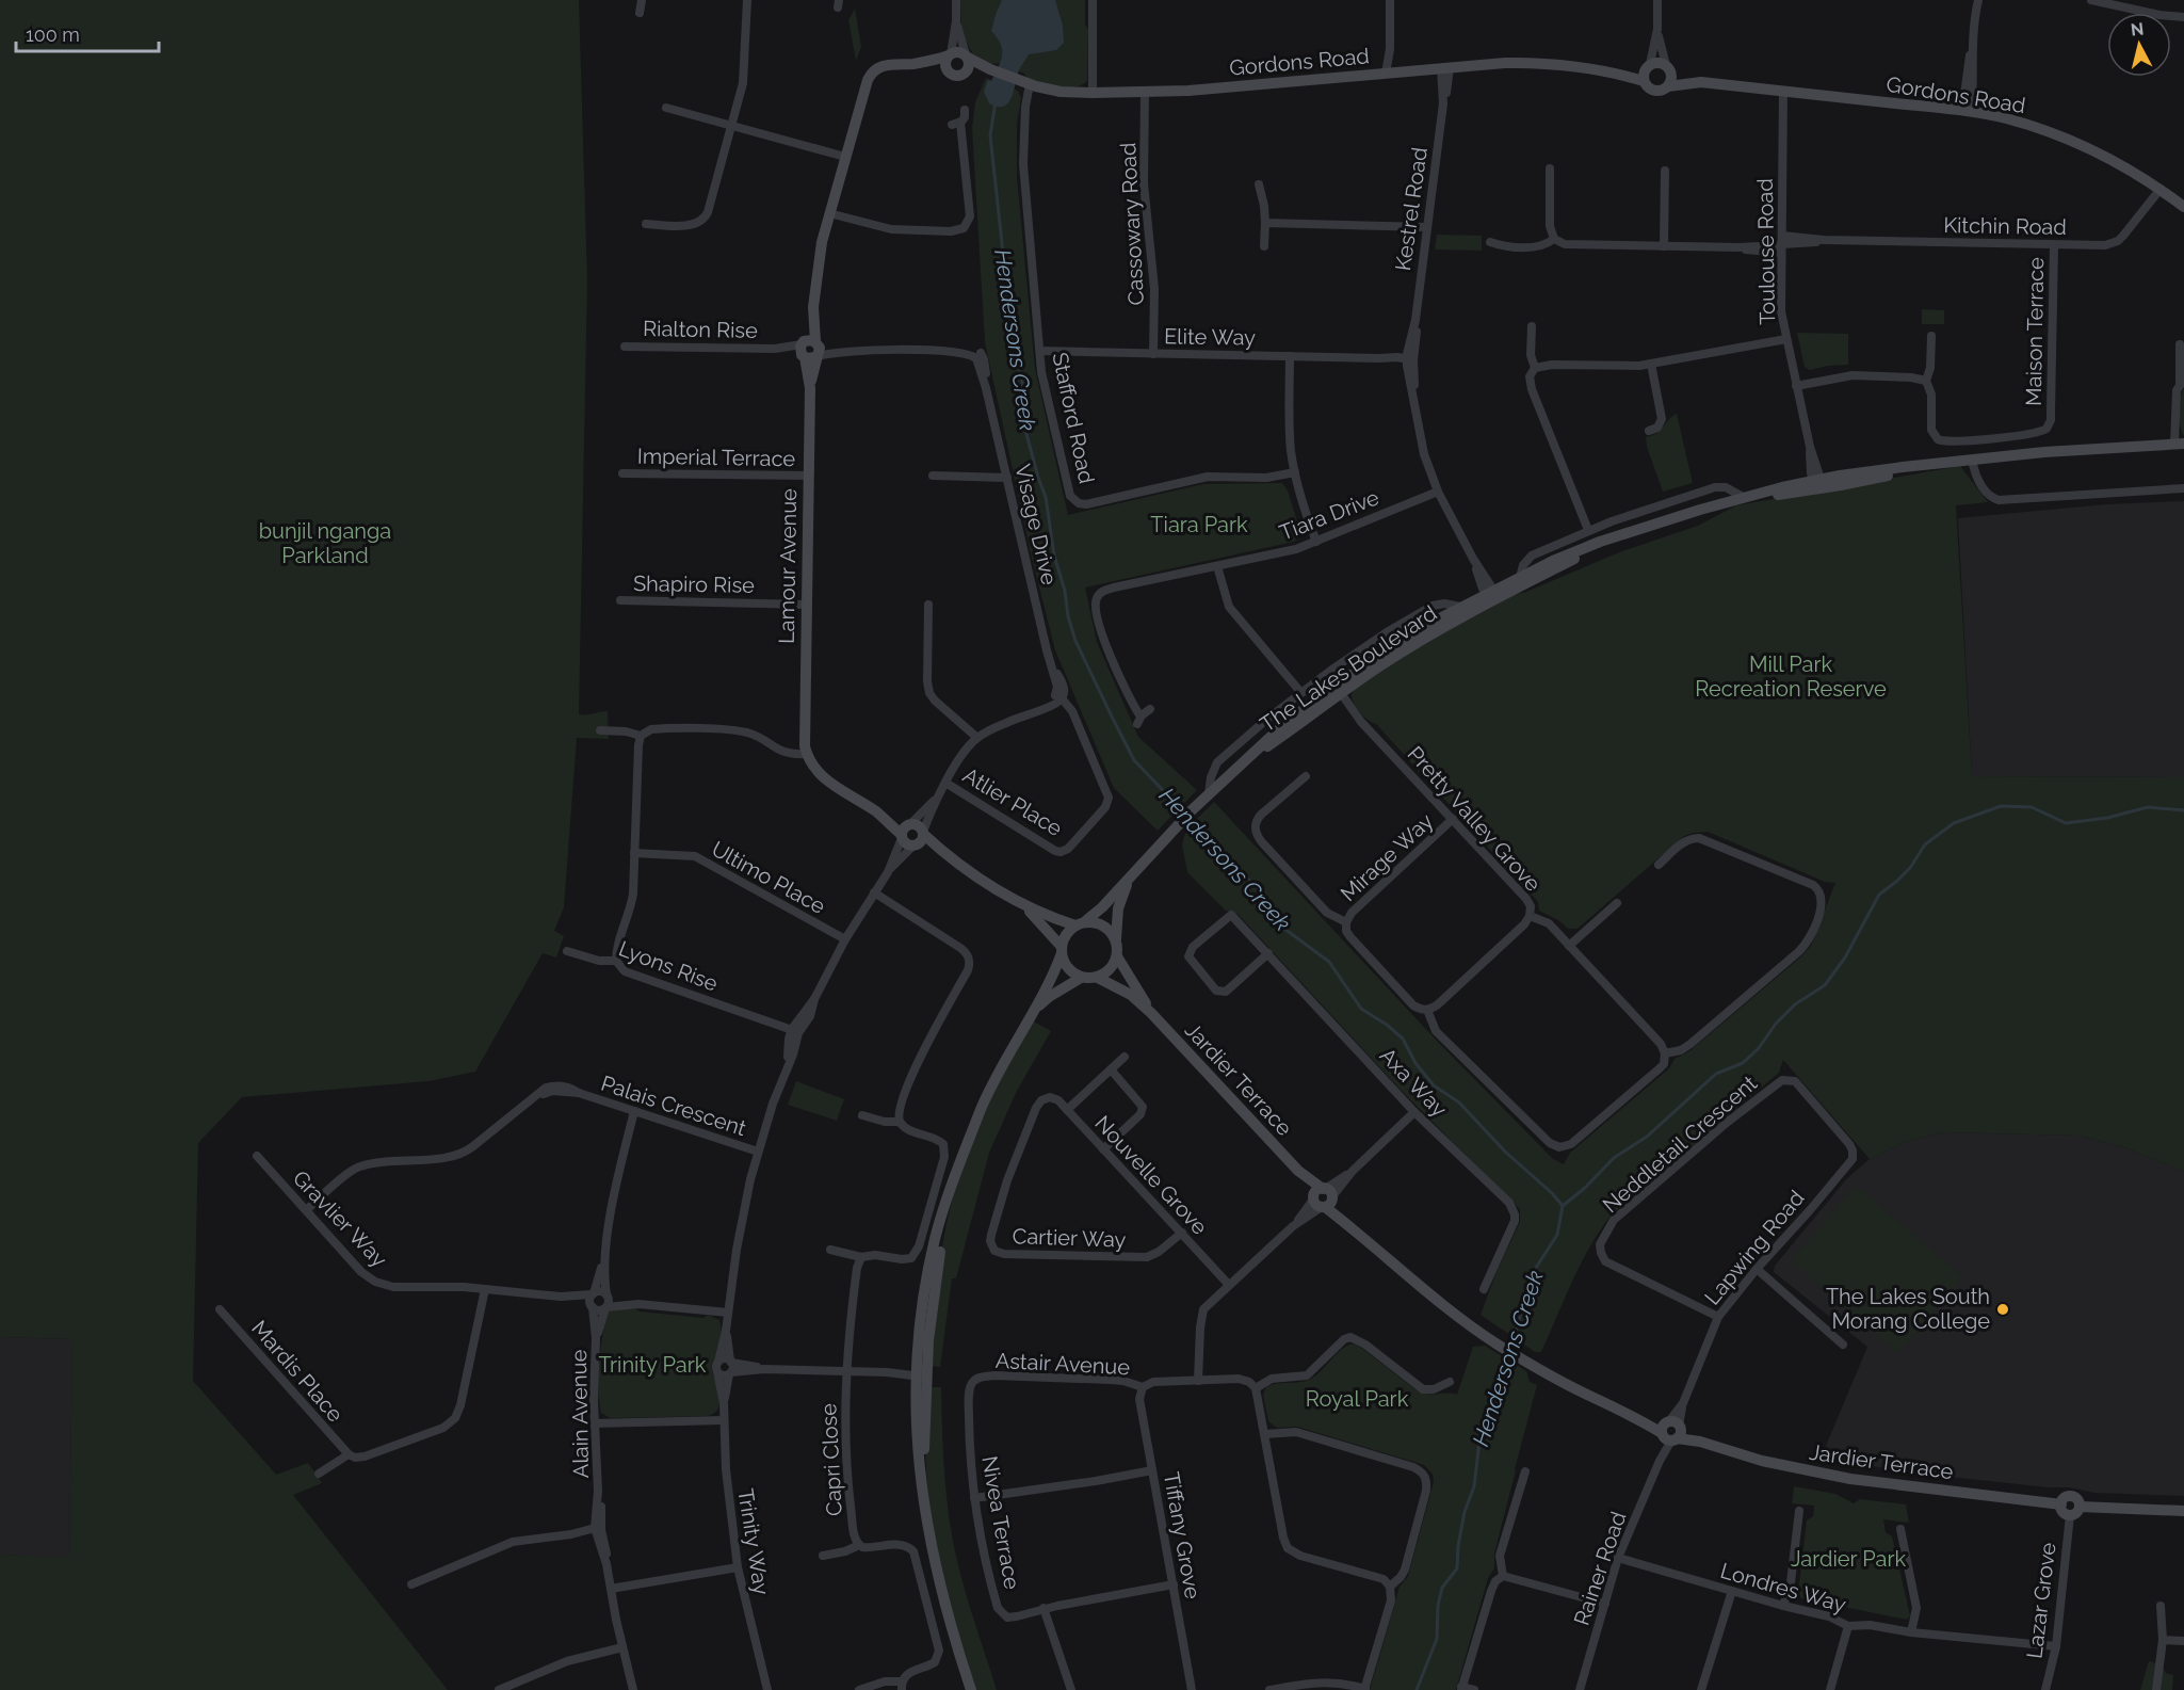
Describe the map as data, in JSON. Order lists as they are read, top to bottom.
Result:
{
  "streets": {
    "street": [
      "Gordons Road",
      "Kestrel Road",
      "Cassowary Road",
      "Kitchin Road",
      "Toulouse Road",
      "Rialton Rise",
      "Maison Terrace",
      "Elite Way",
      "Stafford Road",
      "Imperial Terrace",
      "Tiara Drive",
      "Visage Drive",
      "Lamour Avenue",
      "Shapiro Rise",
      "The Lakes Boulevard",
      "Atlier Place",
      "Pretty Valley Grove",
      "Mirage Way",
      "Ultimo Place",
      "Lyons Rise",
      "Jardier Terrace",
      "Axa Way",
      "Palais Crescent",
      "Neddletail Crescent",
      "Nouvelle Grove",
      "Gravlier Way",
      "Cartier Way",
      "Lapwing Road",
      "Astair Avenue",
      "Mardis Place",
      "Alain Avenue",
      "Capri Close",
      "Nivea Terrace",
      "Tiffany Grove",
      "Trinity Way",
      "Rainer Road",
      "Londres Way",
      "Lazar Grove"
    ]
  },
  "crossings": [
    ["Gordons Road", "Kestrel Road"],
    ["Gordons Road", "Cassowary Road"],
    ["Gordons Road", "Kitchin Road"],
    ["Gordons Road", "Toulouse Road"],
    ["Gordons Road", "Stafford Road"],
    ["Gordons Road", "Lamour Avenue"],
    ["Kestrel Road", "Elite Way"],
    ["Kestrel Road", "Tiara Drive"],
    ["Kestrel Road", "The Lakes Boulevard"],
    ["Cassowary Road", "Elite Way"],
    ["Kitchin Road", "Toulouse Road"],
    ["Kitchin Road", "Maison Terrace"],
    ["Toulouse Road", "The Lakes Boulevard"],
    ["Rialton Rise", "Lamour Avenue"],
    ["Elite Way", "Stafford Road"],
    ["Imperial Terrace", "Lamour Avenue"],
    ["Visage Drive", "Atlier Place"],
    ["Lamour Avenue", "Shapiro Rise"],
    ["The Lakes Boulevard", "Pretty Valley Grove"],
    ["The Lakes Boulevard", "Jardier Terrace"],
    ["Pretty Valley Grove", "Mirage Way"],
    ["Jardier Terrace", "Lapwing Road"],
    ["Jardier Terrace", "Rainer Road"],
    ["Jardier Terrace", "Lazar Grove"],
    ["Palais Crescent", "Gravlier Way"],
    ["Neddletail Crescent", "Lapwing Road"],
    ["Nouvelle Grove", "Cartier Way"],
    ["Gravlier Way", "Alain Avenue"],
    ["Lapwing Road", "Rainer Road"],
    ["Astair Avenue", "Nivea Terrace"],
    ["Astair Avenue", "Tiffany Grove"],
    ["Nivea Terrace", "Tiffany Grove"],
    ["Rainer Road", "Londres Way"],
    ["Londres Way", "Lazar Grove"]
  ],
  "water": ["Hendersons Creek"],
  "parks": [
    "Tiara Park",
    "bunjil nganga Parkland",
    "Mill Park Recreation Reserve",
    "Trinity Park",
    "Royal Park",
    "Jardier Park"
  ],
  "places": ["The Lakes South Morang College"],
  "scale_bar": "100 m",
  "north": "top"
}
